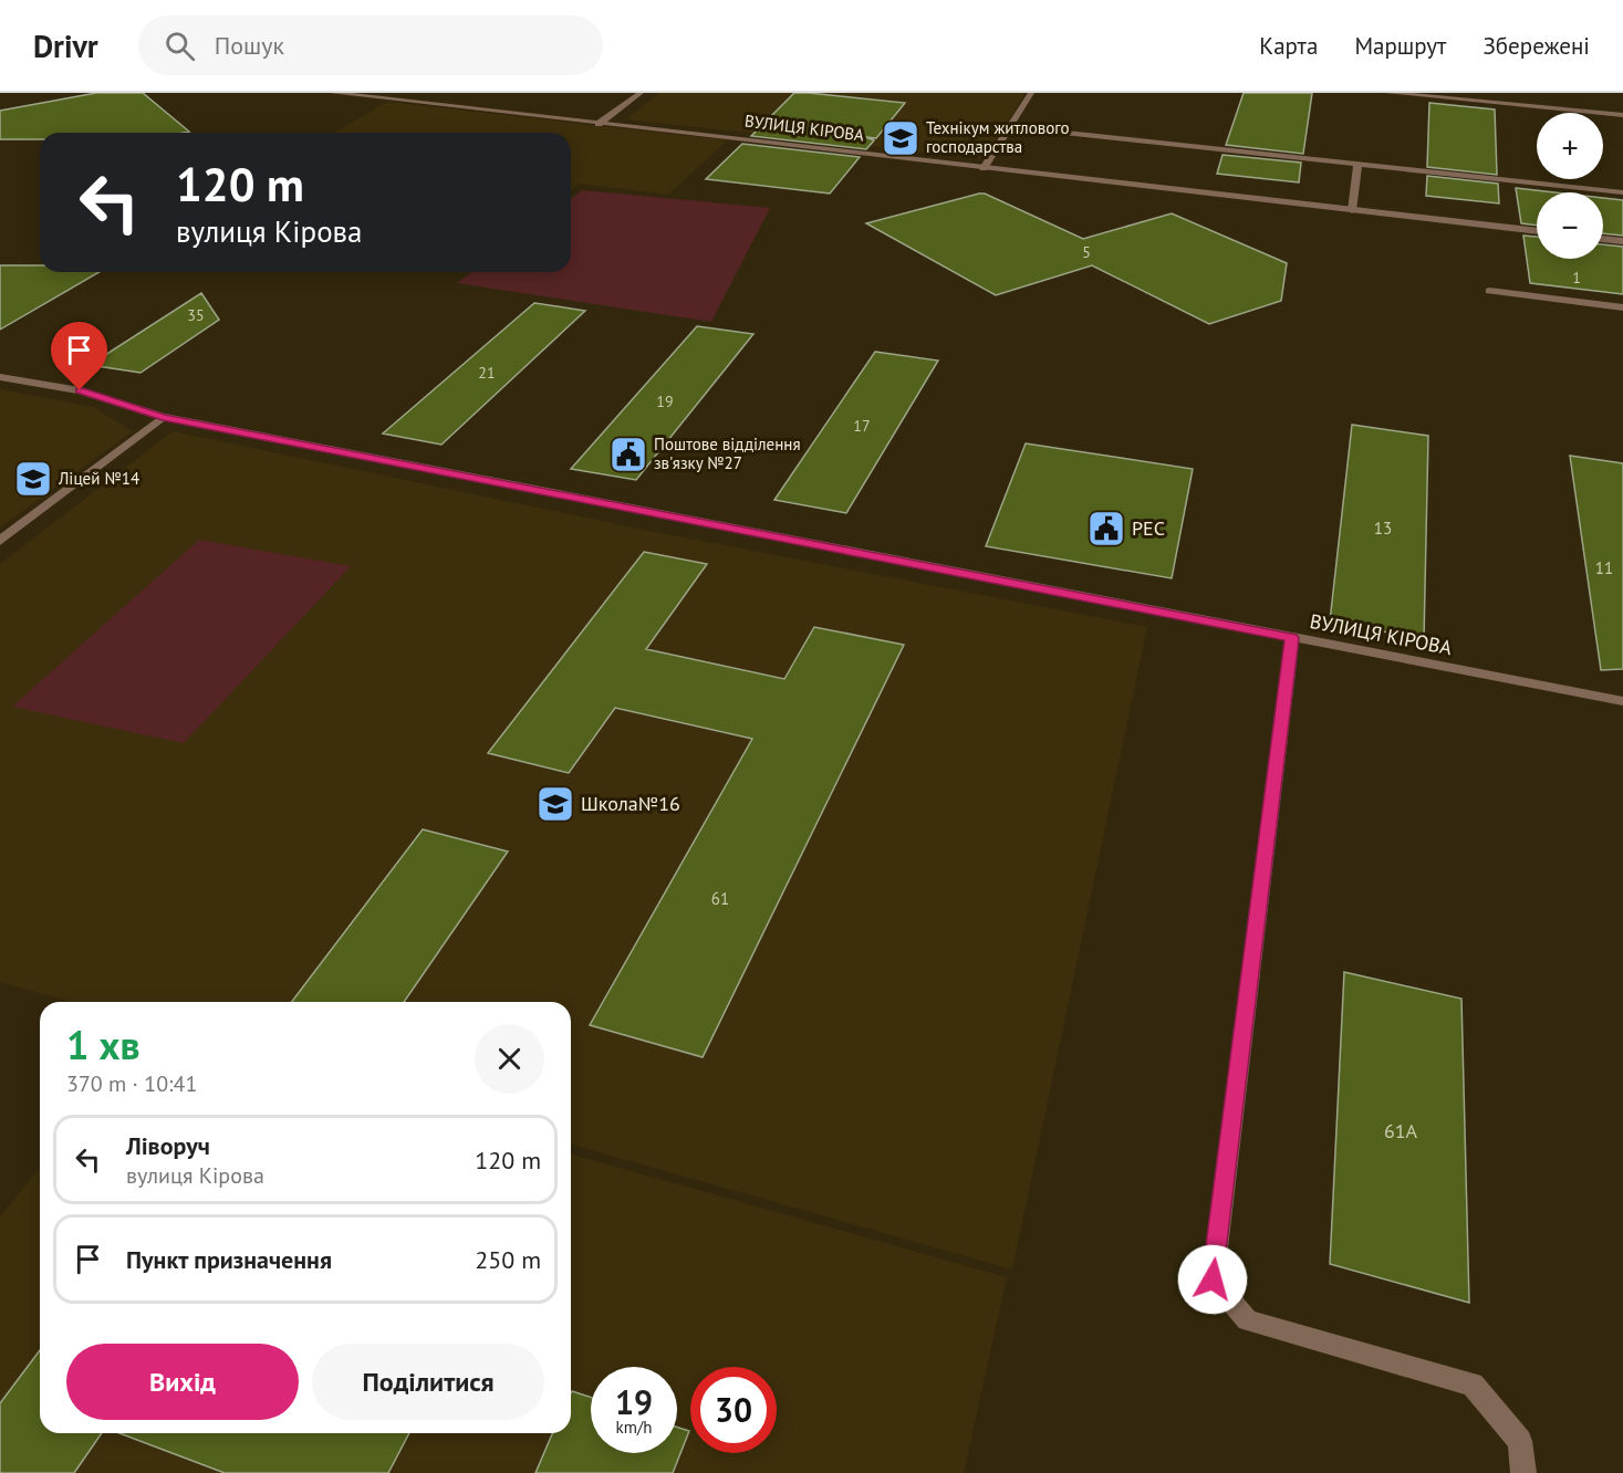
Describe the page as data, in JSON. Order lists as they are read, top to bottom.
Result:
{
  "streets": {
    "street": ["ВУЛИЦЯ КІРОВА"]
  },
  "places": {
    "school or university": ["Технікум житлового господарства", "Ліцей №14", "Школа№16"],
    "public building": ["Поштове відділення зв'язку №27", "РЕС"]
  },
  "house_numbers": [
    "5",
    "1",
    "35",
    "21",
    "19",
    "17",
    "13",
    "11",
    "61",
    "61А"
  ],
  "page": {
    "header": "Drivr",
    "search": "Пошук",
    "nav": ["Карта", "Маршрут", "Збережені"],
    "map_buttons": ["+", "−"],
    "turn": ["120 m", "вулиця Кірова"],
    "heading": ["1 хв", "370 m · 10:41"],
    "list": [
      {
        "name": "Ліворуч",
        "note": "вулиця Кірова",
        "value": "120 m"
      },
      {
        "name": "Пункт призначення",
        "value": "250 m"
      }
    ],
    "buttons": ["Вихід", "Поділитися"],
    "speed": "19 km/h",
    "limit": "30"
  }
}
